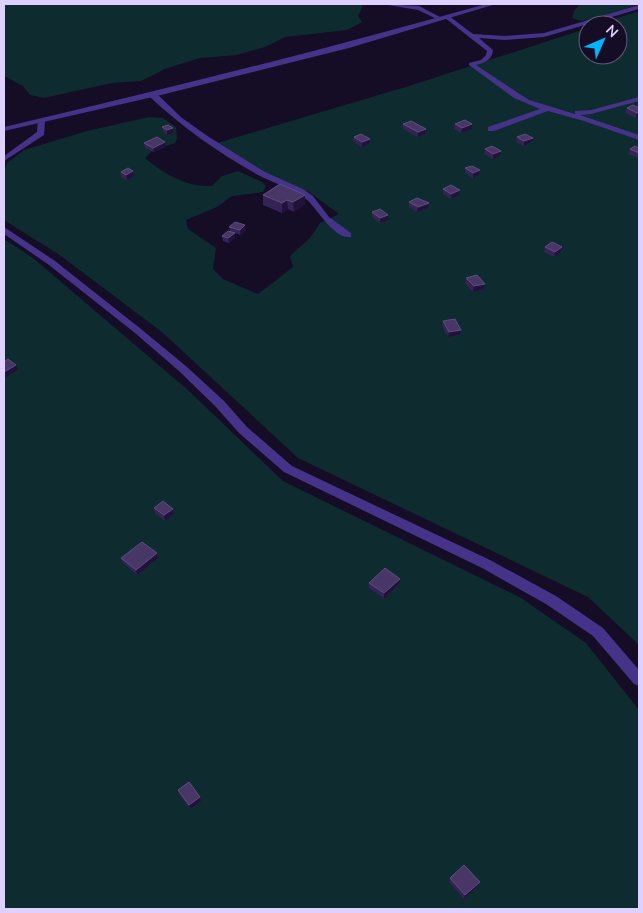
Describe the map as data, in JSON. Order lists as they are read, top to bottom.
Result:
{
  "north": "top right"
}
